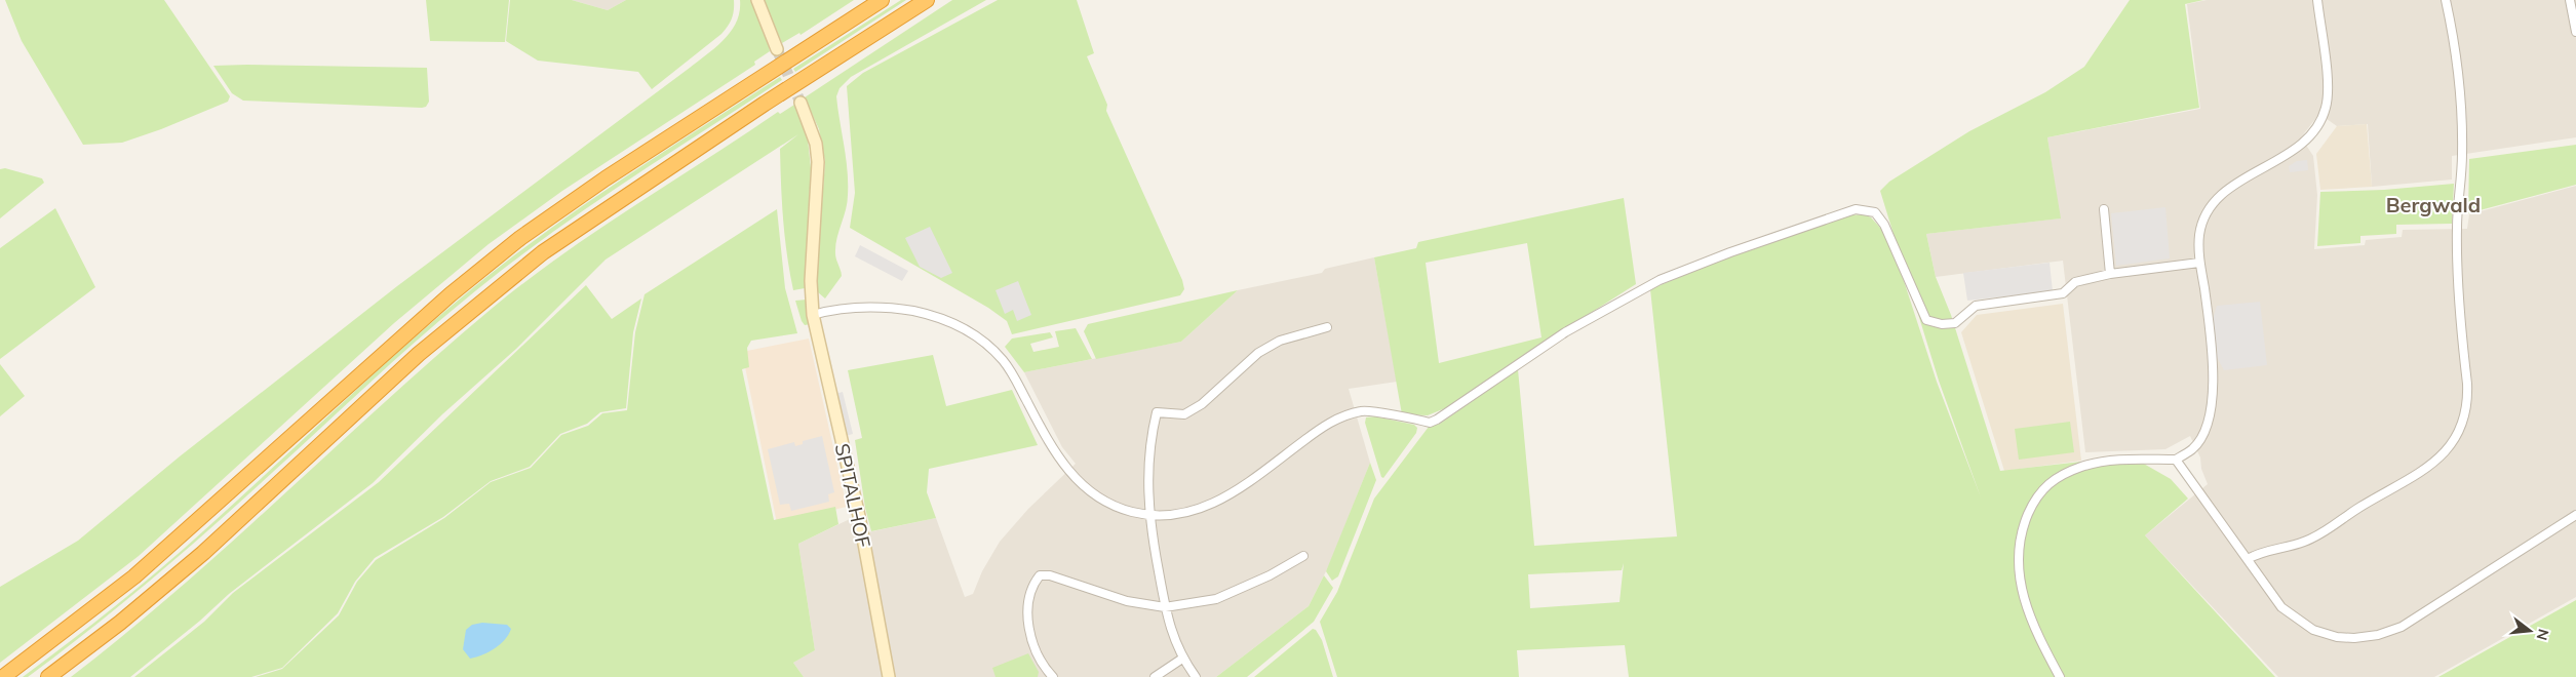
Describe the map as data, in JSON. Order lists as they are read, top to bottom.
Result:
{
  "streets": {
    "street": ["SPITALHOF"]
  },
  "districts": ["Bergwald"],
  "north": "right"
}
